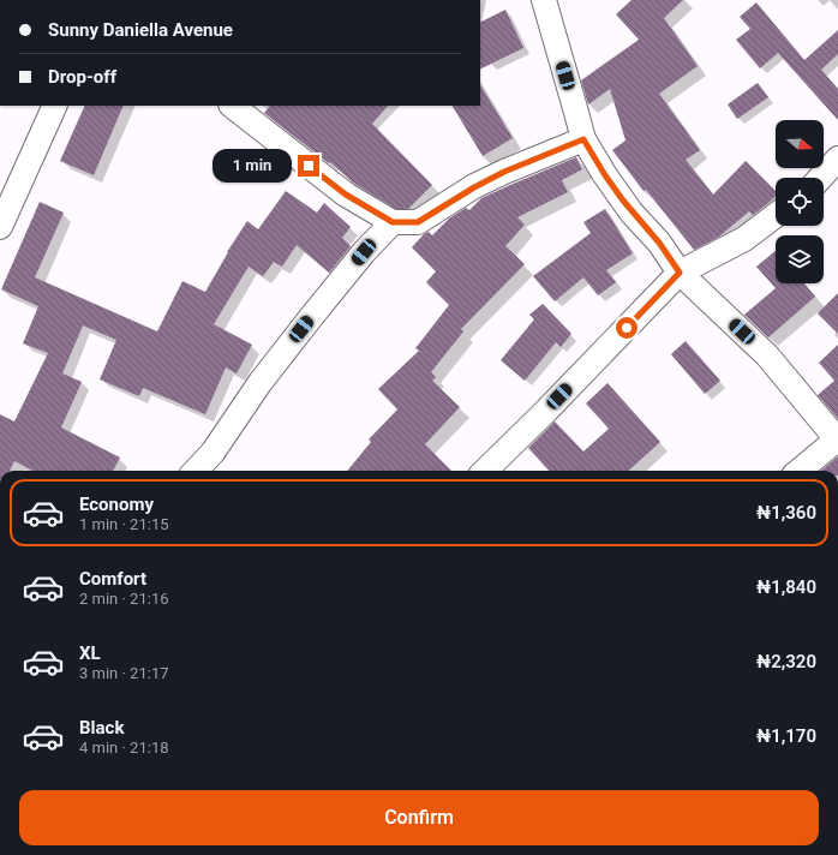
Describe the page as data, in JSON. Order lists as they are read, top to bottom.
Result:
{
  "north": "right",
  "page": {
    "banner": ["Sunny Daniella Avenue", "Drop-off"],
    "bubble": "1 min",
    "list": [
      {
        "name": "Economy",
        "note": "1 min · 21:15",
        "value": "₦1,360"
      },
      {
        "name": "Comfort",
        "note": "2 min · 21:16",
        "value": "₦1,840"
      },
      {
        "name": "XL",
        "note": "3 min · 21:17",
        "value": "₦2,320"
      },
      {
        "name": "Black",
        "note": "4 min · 21:18",
        "value": "₦1,170"
      }
    ],
    "buttons": "Confirm"
  }
}
